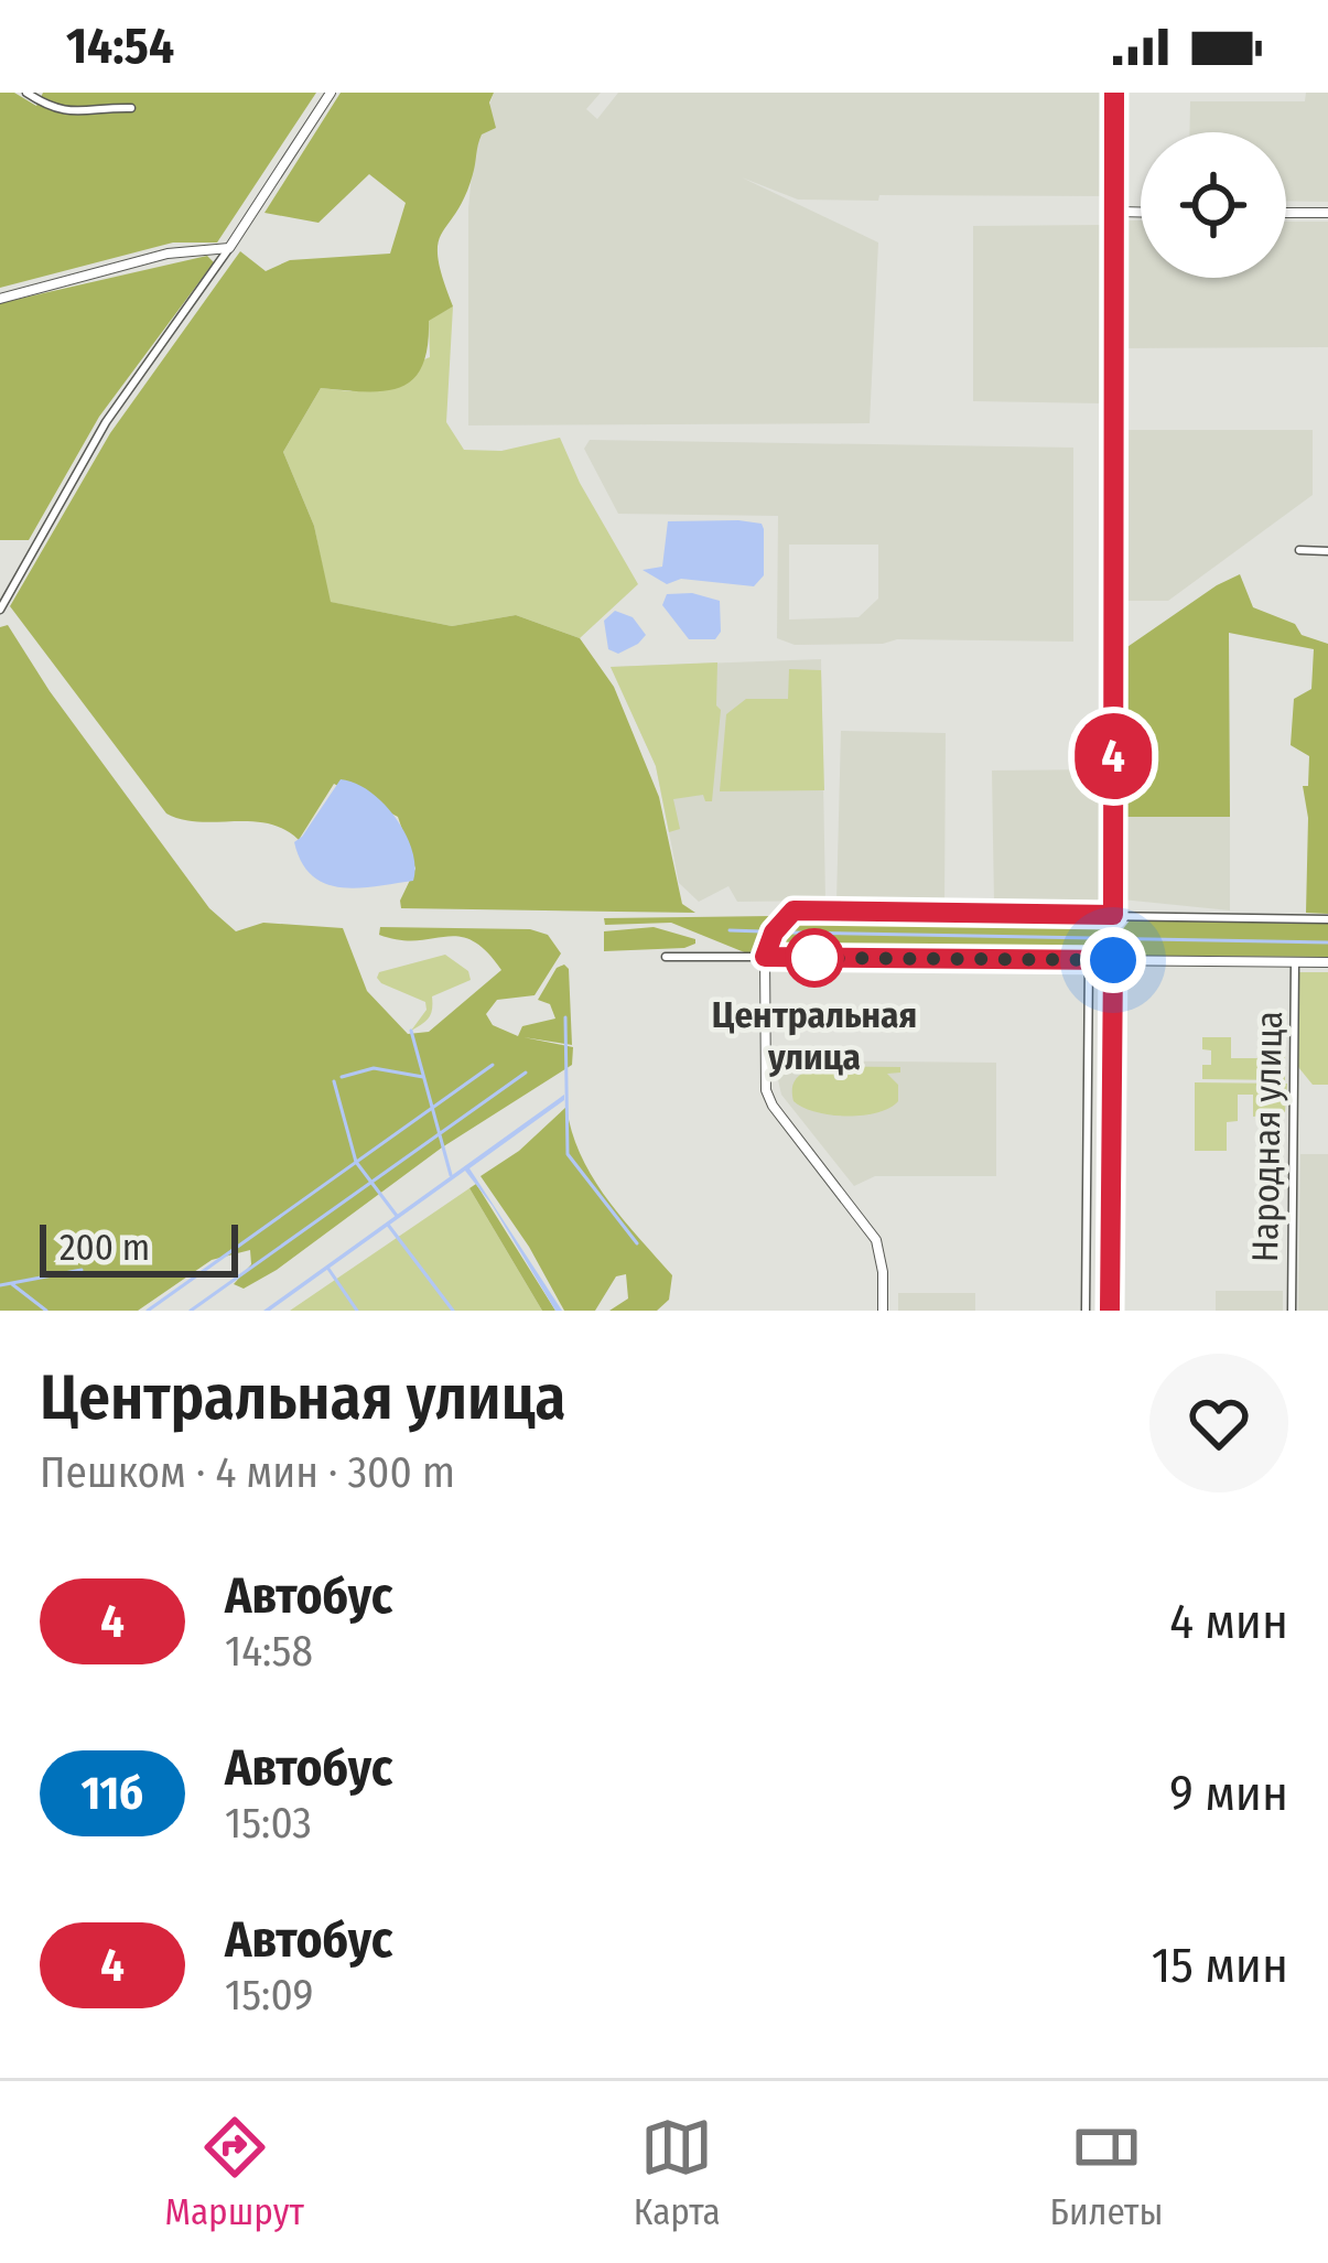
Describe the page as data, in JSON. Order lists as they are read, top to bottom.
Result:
{
  "streets": {
    "street": ["Народная улица"]
  },
  "places": ["Центральная улица"],
  "lines": ["bus line 4"],
  "scale_bar": "200 m",
  "page": {
    "status": "14:54",
    "on_map": "4",
    "scale": "200 m",
    "heading": ["Центральная улица", "Пешком · 4 мин · 300 m"],
    "list": [
      {
        "mark": "4",
        "name": "Автобус",
        "note": "14:58",
        "value": "4 мин"
      },
      {
        "mark": "11б",
        "name": "Автобус",
        "note": "15:03",
        "value": "9 мин"
      },
      {
        "mark": "4",
        "name": "Автобус",
        "note": "15:09",
        "value": "15 мин"
      }
    ],
    "tabs": ["Маршрут", "Карта", "Билеты"]
  }
}
